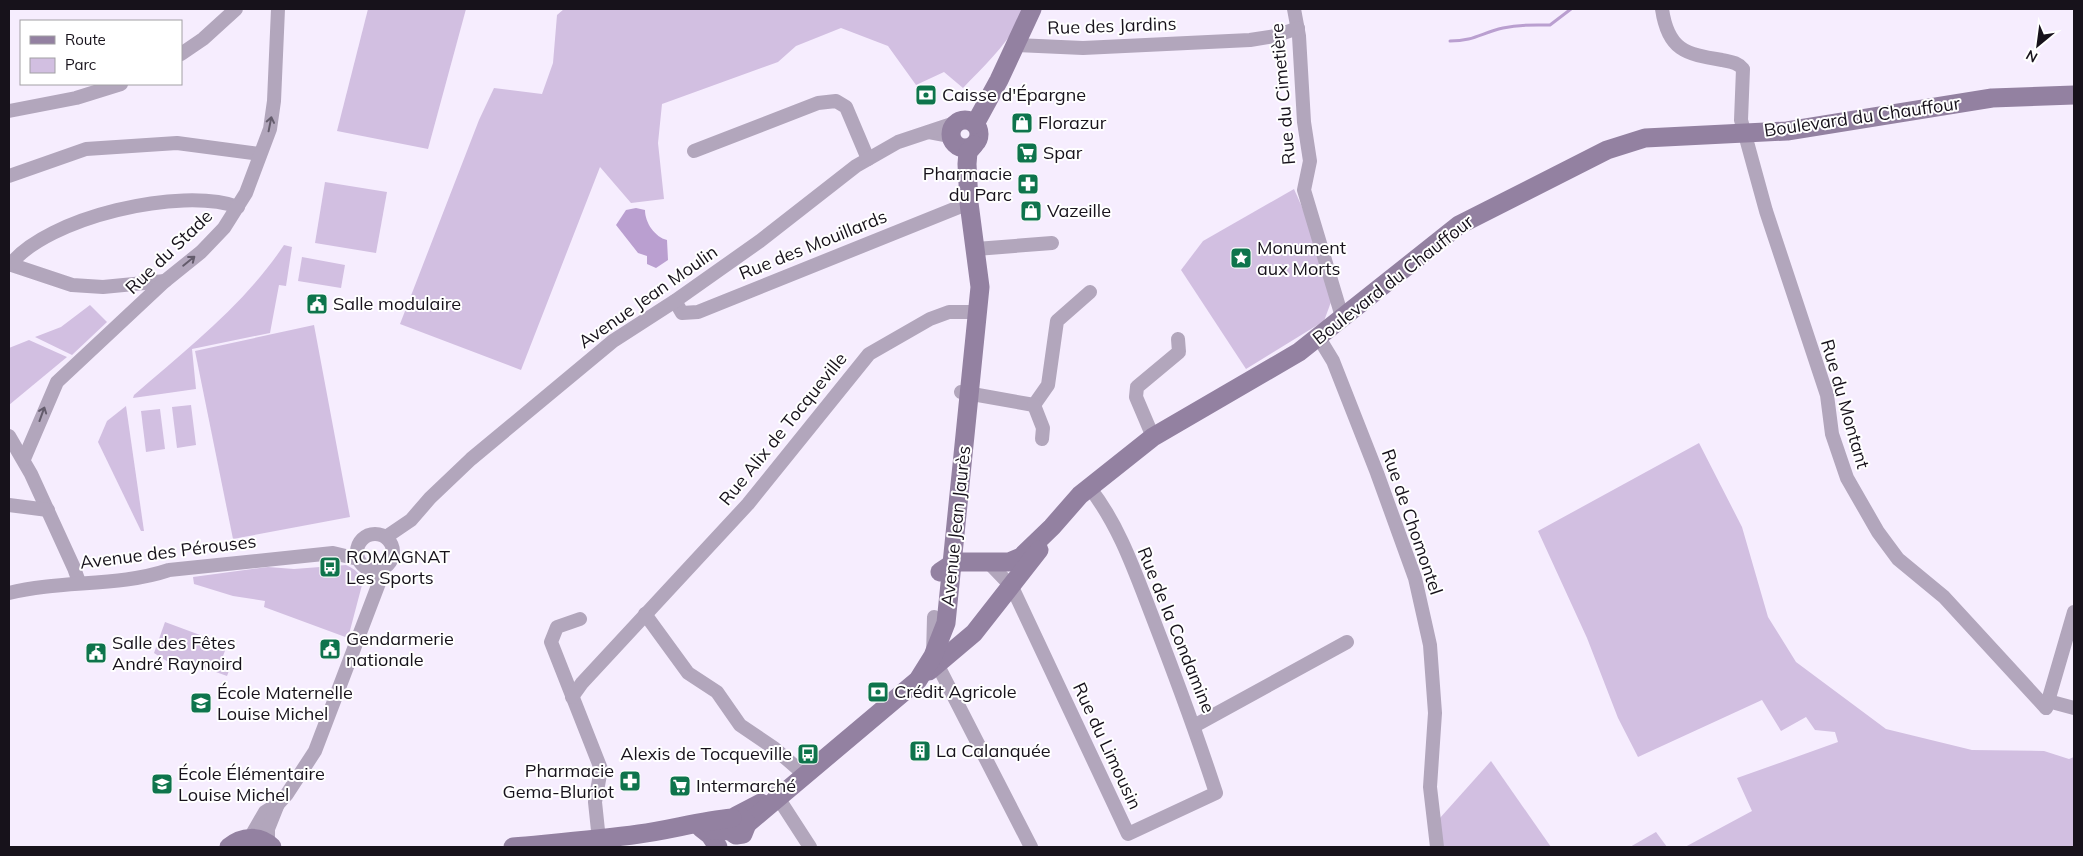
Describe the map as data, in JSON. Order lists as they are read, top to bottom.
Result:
{
  "streets": {
    "main road": ["Boulevard du Chauffour", "Avenue Jean Jaurès"],
    "street": [
      "Rue des Jardins",
      "Rue du Cimetière",
      "Rue des Mouillards",
      "Rue du Stade",
      "Avenue Jean Moulin",
      "Rue du Montant",
      "Rue Alix de Tocqueville",
      "Rue de Chomontel",
      "Avenue des Pérouses",
      "Rue de la Condamine",
      "Rue du Limousin"
    ]
  },
  "crossings": [
    ["Rue des Jardins", "Rue du Cimetière"],
    ["Rue des Jardins", "Avenue Jean Jaurès"],
    ["Rue du Cimetière", "Boulevard du Chauffour"],
    ["Boulevard du Chauffour", "Rue du Montant"],
    ["Boulevard du Chauffour", "Rue de Chomontel"],
    ["Boulevard du Chauffour", "Avenue Jean Jaurès"],
    ["Boulevard du Chauffour", "Rue de la Condamine"],
    ["Rue des Mouillards", "Avenue Jean Moulin"],
    ["Rue des Mouillards", "Avenue Jean Jaurès"],
    ["Avenue Jean Moulin", "Avenue Jean Jaurès"],
    ["Avenue Jean Moulin", "Avenue des Pérouses"],
    ["Rue Alix de Tocqueville", "Avenue Jean Jaurès"],
    ["Avenue Jean Jaurès", "Rue du Limousin"],
    ["Rue de la Condamine", "Rue du Limousin"]
  ],
  "one_way": ["Rue du Stade"],
  "places": {
    "bank": ["Caisse d'Épargne", "Crédit Agricole"],
    "shop": ["Florazur", "Vazeille"],
    "supermarket": ["Spar", "Intermarché"],
    "pharmacy": ["Pharmacie du Parc", "Pharmacie Gema-Bluriot"],
    "place": ["Monument aux Morts"],
    "public building": ["Salle modulaire", "Gendarmerie nationale", "Salle des Fêtes André Raynoird"],
    "bus stop": ["ROMAGNAT Les Sports", "Alexis de Tocqueville"],
    "school or university": ["École Maternelle Louise Michel", "École Élémentaire Louise Michel"],
    "building": ["La Calanquée"]
  },
  "legend": ["Route", "Parc"],
  "north": "bottom left"
}
